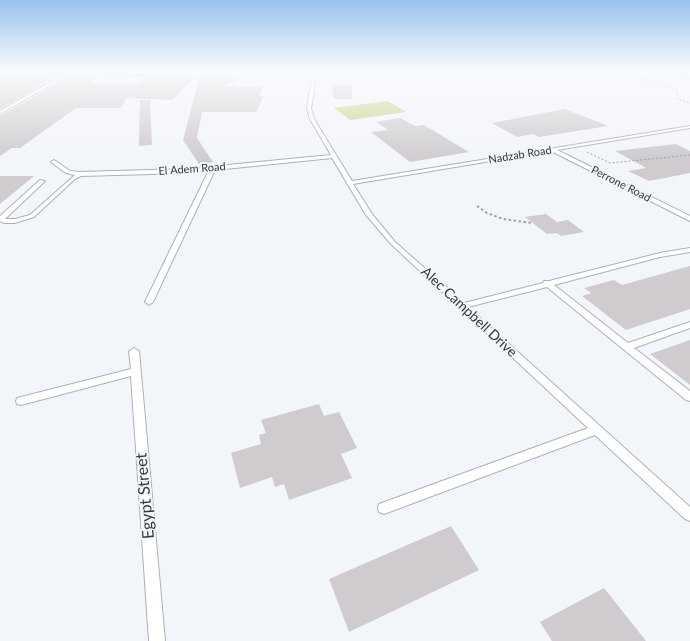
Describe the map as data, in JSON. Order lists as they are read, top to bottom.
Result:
{
  "streets": {
    "lane": [
      "Nadzab Road",
      "El Adem Road",
      "Perrone Road",
      "Alec Campbell Drive",
      "Egypt Street"
    ]
  },
  "crossings": [
    ["Nadzab Road", "Perrone Road"],
    ["Nadzab Road", "Alec Campbell Drive"],
    ["El Adem Road", "Alec Campbell Drive"]
  ]
}
